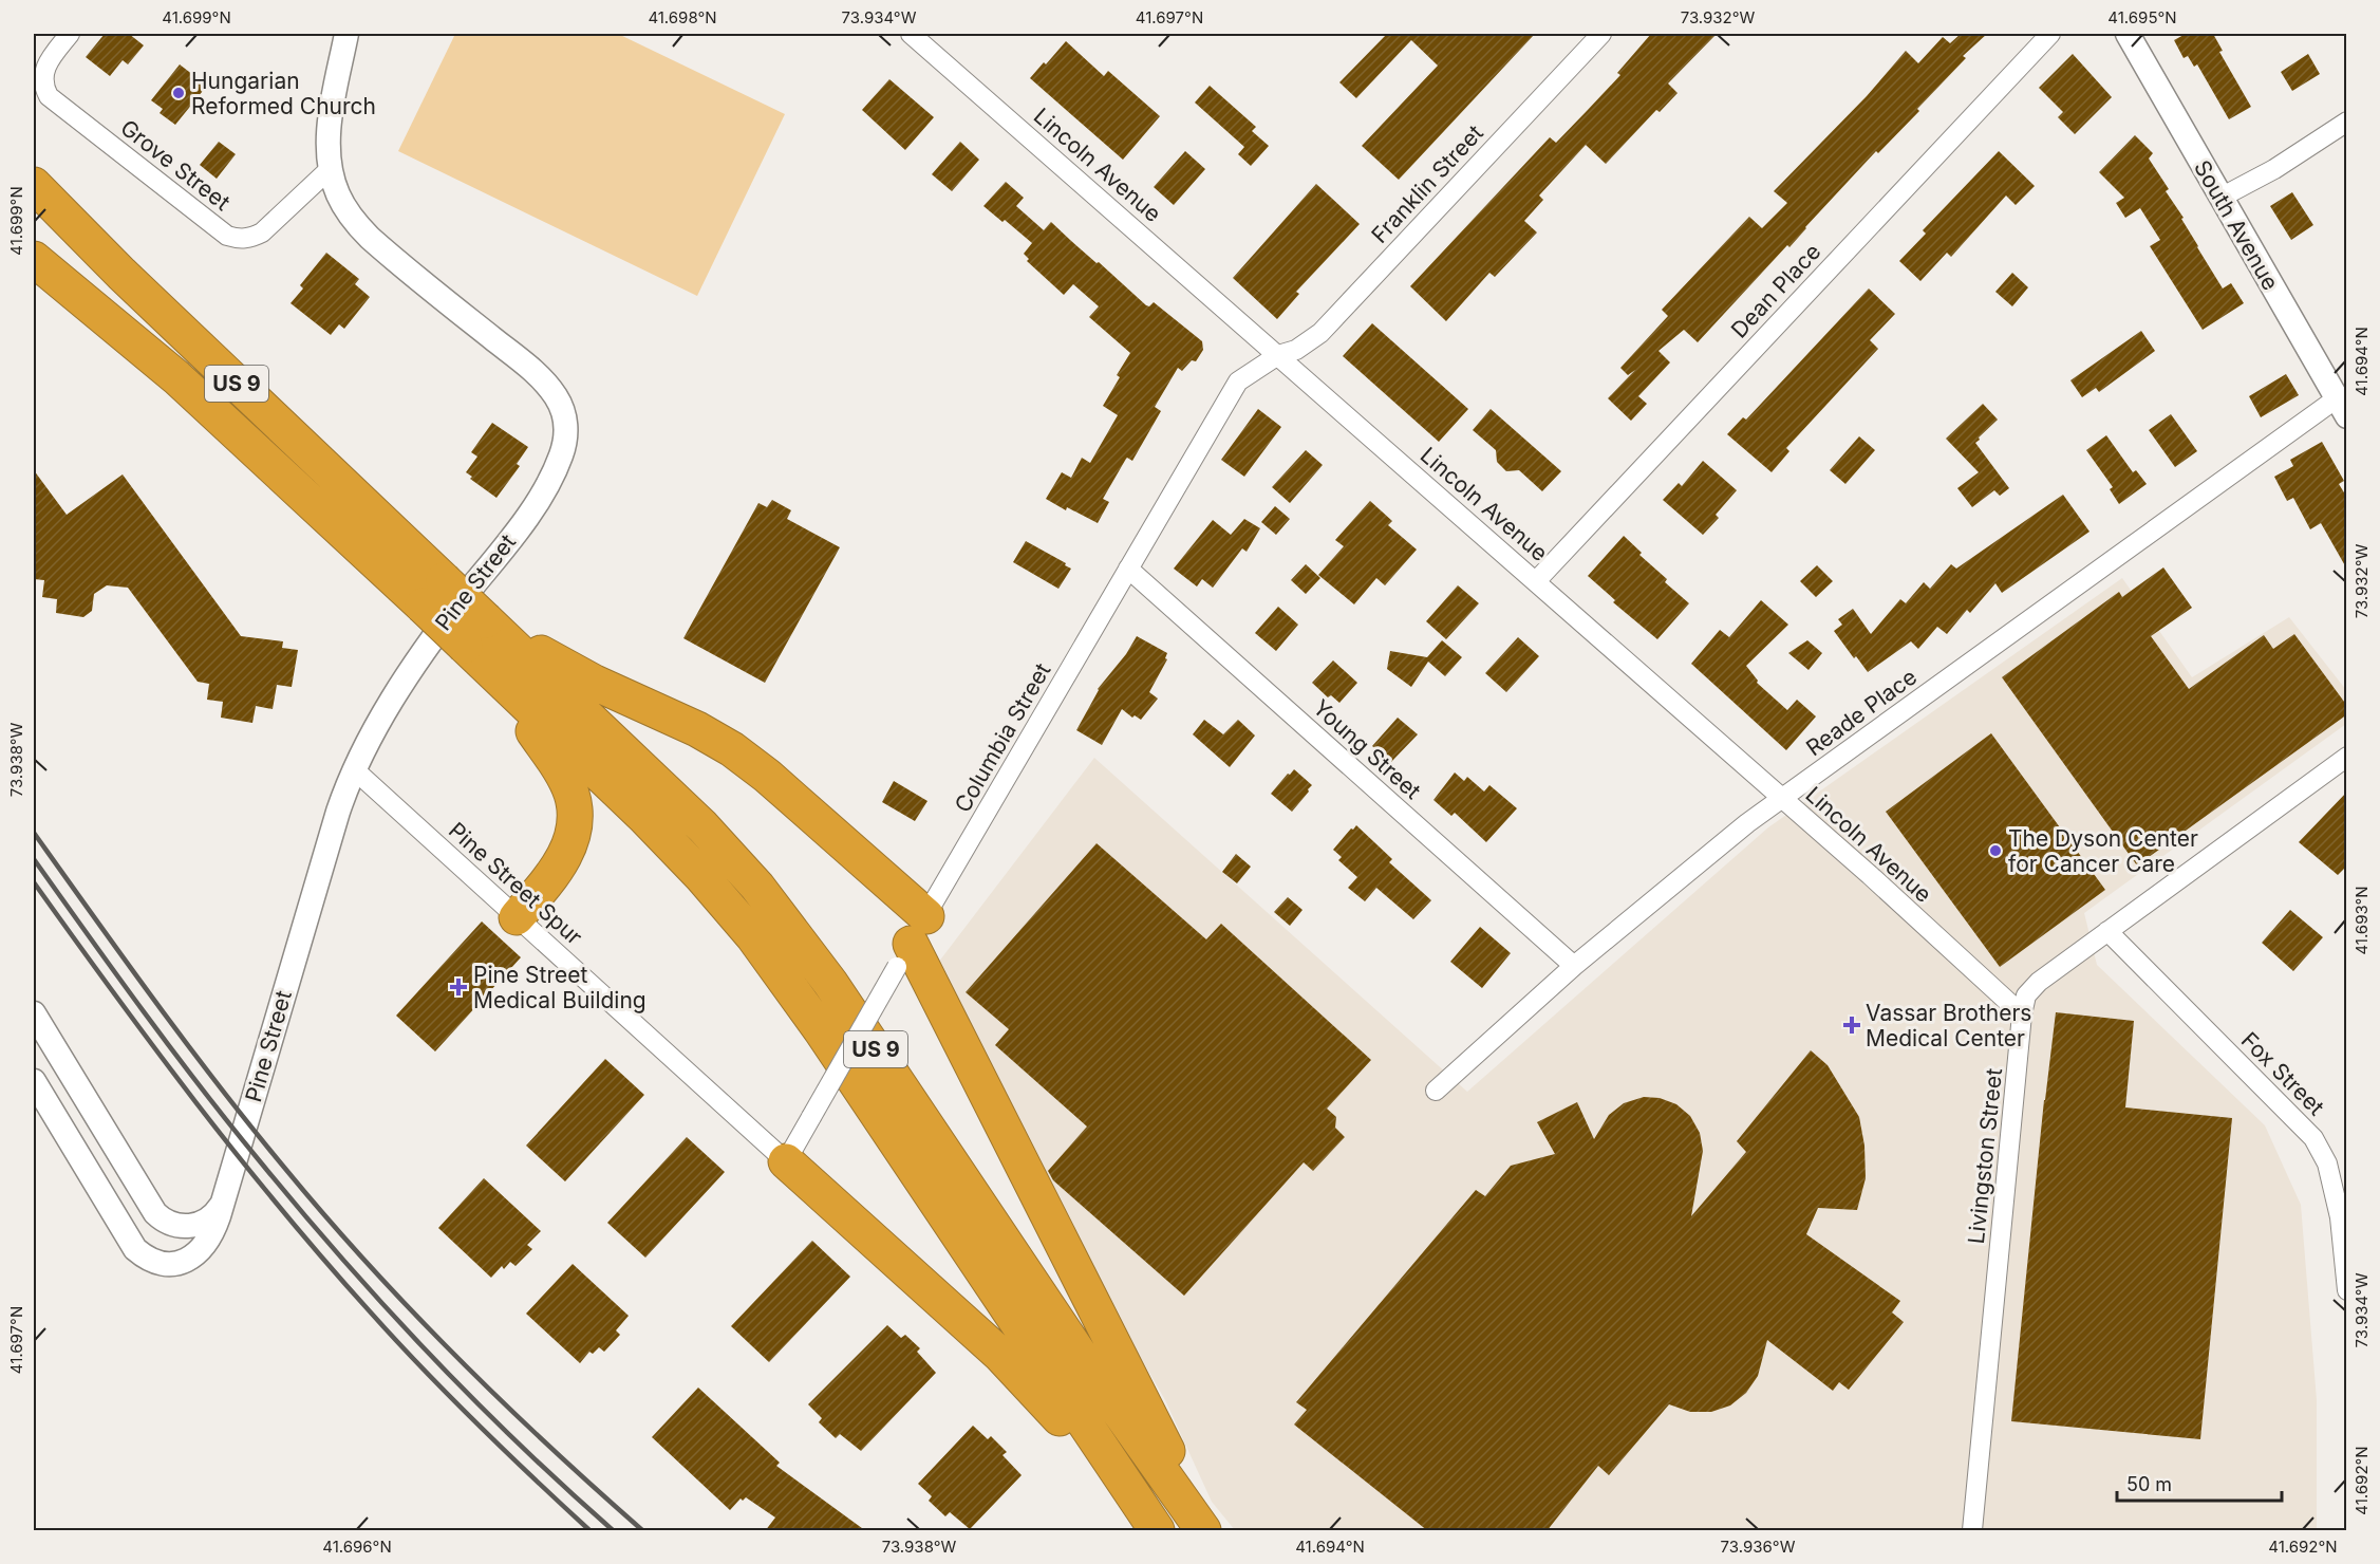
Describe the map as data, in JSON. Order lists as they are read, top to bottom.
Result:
{
  "streets": {
    "highway": ["US 9"],
    "street": [
      "Grove Street",
      "Lincoln Avenue",
      "Franklin Street",
      "South Avenue",
      "Dean Place",
      "Pine Street",
      "Reade Place",
      "Columbia Street",
      "Young Street",
      "Pine Street Spur",
      "Fox Street",
      "Livingston Street"
    ]
  },
  "crossings": [
    ["Grove Street", "Pine Street"],
    ["Lincoln Avenue", "Franklin Street"],
    ["Lincoln Avenue", "Dean Place"],
    ["Lincoln Avenue", "Reade Place"],
    ["Lincoln Avenue", "Columbia Street"],
    ["Lincoln Avenue", "Livingston Street"],
    ["Franklin Street", "Columbia Street"],
    ["South Avenue", "Reade Place"],
    ["Pine Street", "Pine Street Spur"],
    ["Reade Place", "Young Street"],
    ["Columbia Street", "Young Street"],
    ["Columbia Street", "Pine Street Spur"],
    ["Fox Street", "Livingston Street"]
  ],
  "places": {
    "other": ["Hungarian Reformed Church", "The Dyson Center for Cancer Care"],
    "health": ["Pine Street Medical Building", "Vassar Brothers Medical Center"]
  },
  "scale_bar": "50 m",
  "coordinates": [
    "41.699°N",
    "41.698°N",
    "73.934°W",
    "41.697°N",
    "73.932°W",
    "41.695°N",
    "41.694°N",
    "73.938°W",
    "41.693°N",
    "41.692°N",
    "41.696°N",
    "73.936°W"
  ]
}
